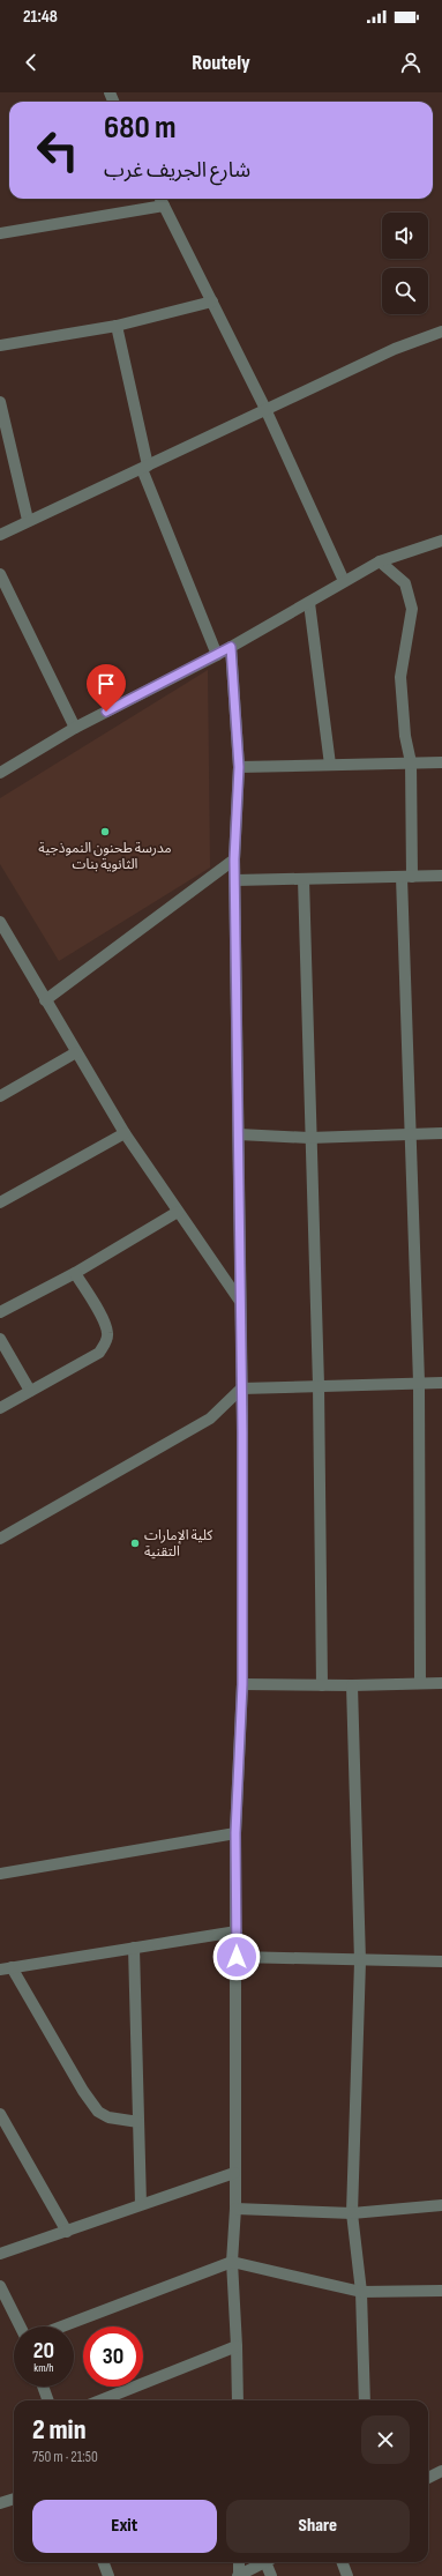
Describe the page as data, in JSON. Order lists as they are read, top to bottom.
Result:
{
  "places": ["مدرسة طحنون النموذجية الثانوية بنات", "كلية الإمارات التقنية"],
  "page": {
    "status": "21:48",
    "header": "Routely",
    "turn": ["680 m", "شارع الجريف غرب"],
    "speed": "20 km/h",
    "limit": "30",
    "heading": ["2 min", "750 m · 21:50"],
    "buttons": ["Exit", "Share"]
  }
}
